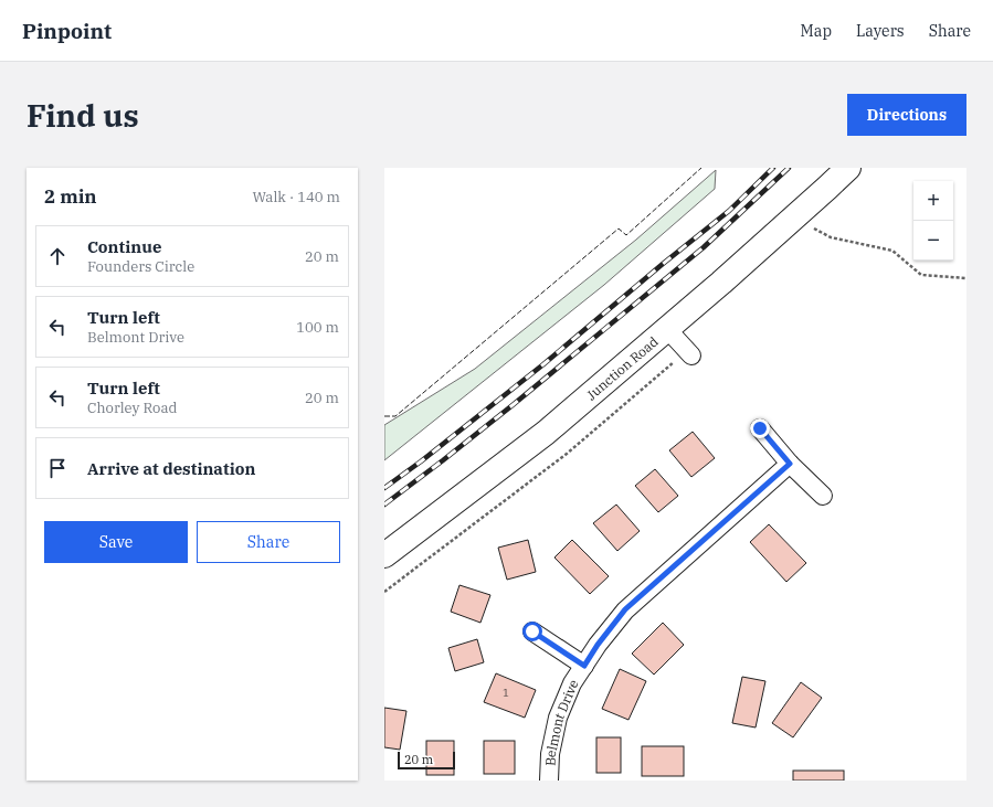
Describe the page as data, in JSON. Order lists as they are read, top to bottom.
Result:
{
  "streets": {
    "street": ["Junction Road", "Belmont Drive"]
  },
  "house_numbers": ["1"],
  "scale_bar": "20 m",
  "page": {
    "header": "Pinpoint",
    "nav": ["Map", "Layers", "Share"],
    "buttons": [
      "Directions",
      ["Save", "Share"]
    ],
    "title": "Find us",
    "heading": ["2 min", "Walk · 140 m"],
    "map_buttons": ["+", "−"],
    "list": [
      ["Continue", "Founders Circle", "20 m"],
      ["Turn left", "Belmont Drive", "100 m"],
      ["Turn left", "Chorley Road", "20 m"],
      "Arrive at destination"
    ],
    "scale": "20 m"
  }
}
